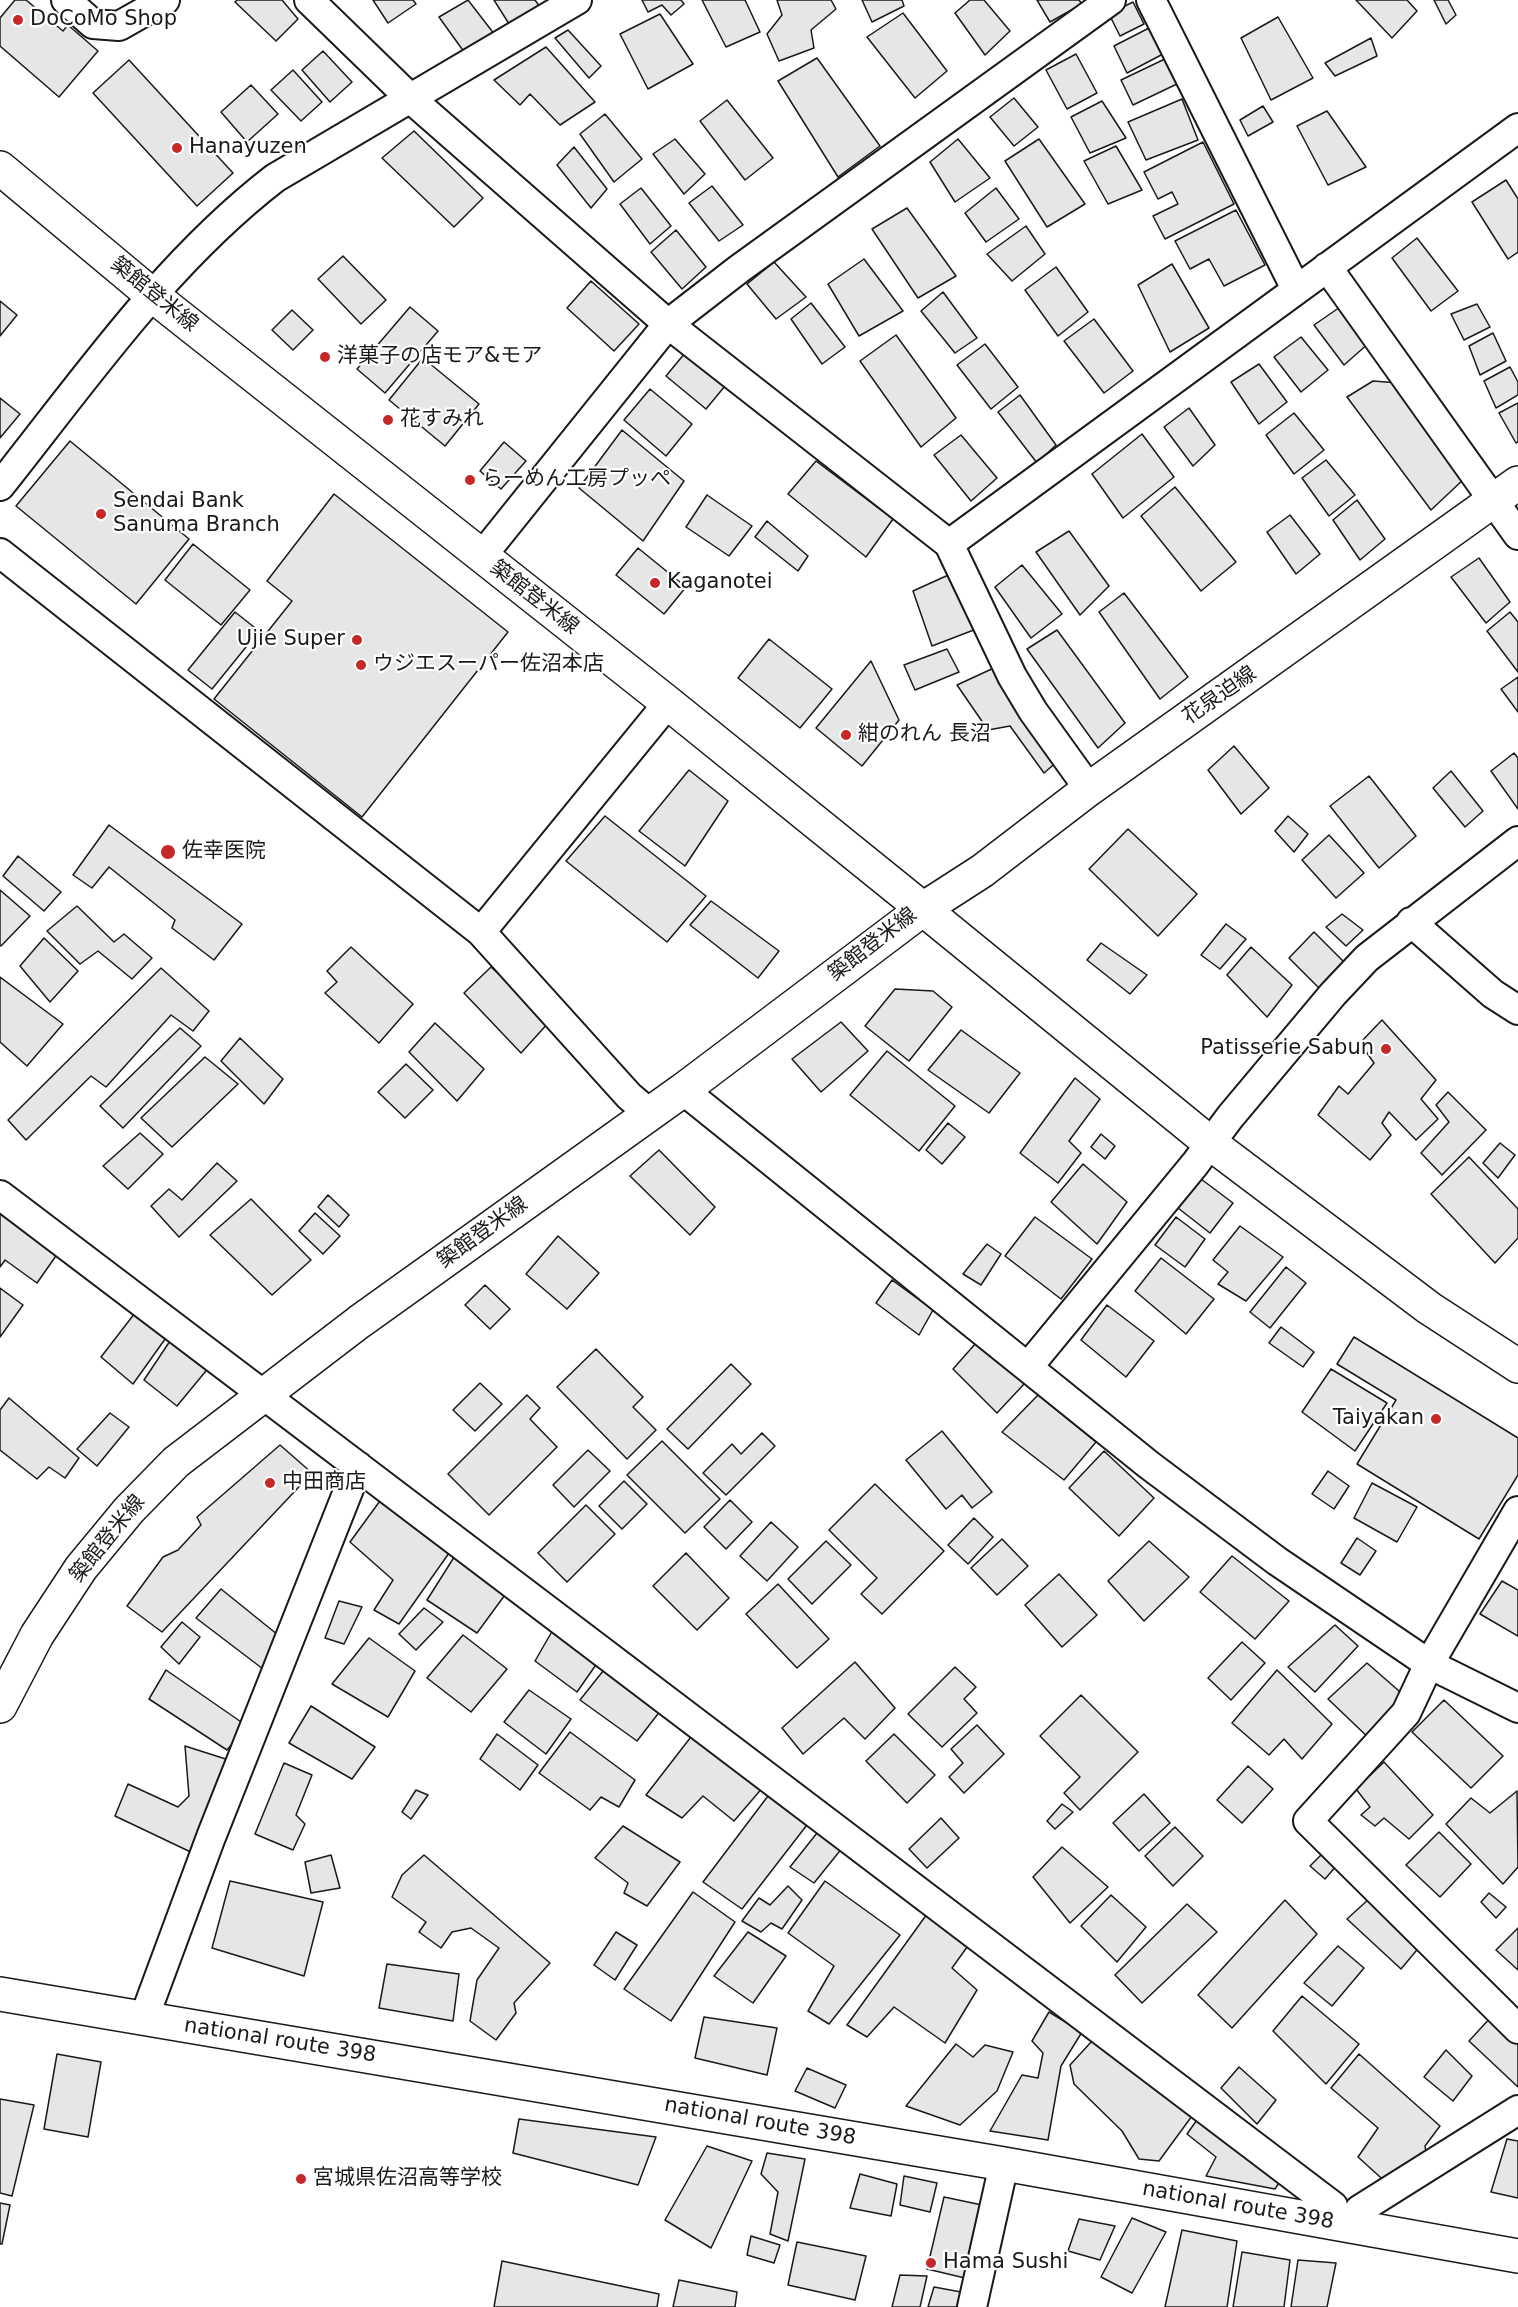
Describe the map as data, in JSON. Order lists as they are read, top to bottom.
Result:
{
  "streets": {
    "main road": ["築館登米線", "花泉迫線", "national route 398"]
  },
  "crossings": [
    ["築館登米線", "花泉迫線"]
  ],
  "places": [
    "DoCoMo Shop",
    "Hanayuzen",
    "洋菓子の店モア&モア",
    "花すみれ",
    "らーめん工房プッぺ",
    "Sendai Bank Sanuma Branch",
    "Kaganotei",
    "Ujie Super",
    "ウジエスーパー佐沼本店",
    "紺のれん 長沼",
    "佐幸医院",
    "Patisserie Sabun",
    "Taiyakan",
    "中田商店",
    "宮城県佐沼高等学校",
    "Hama Sushi"
  ]
}
